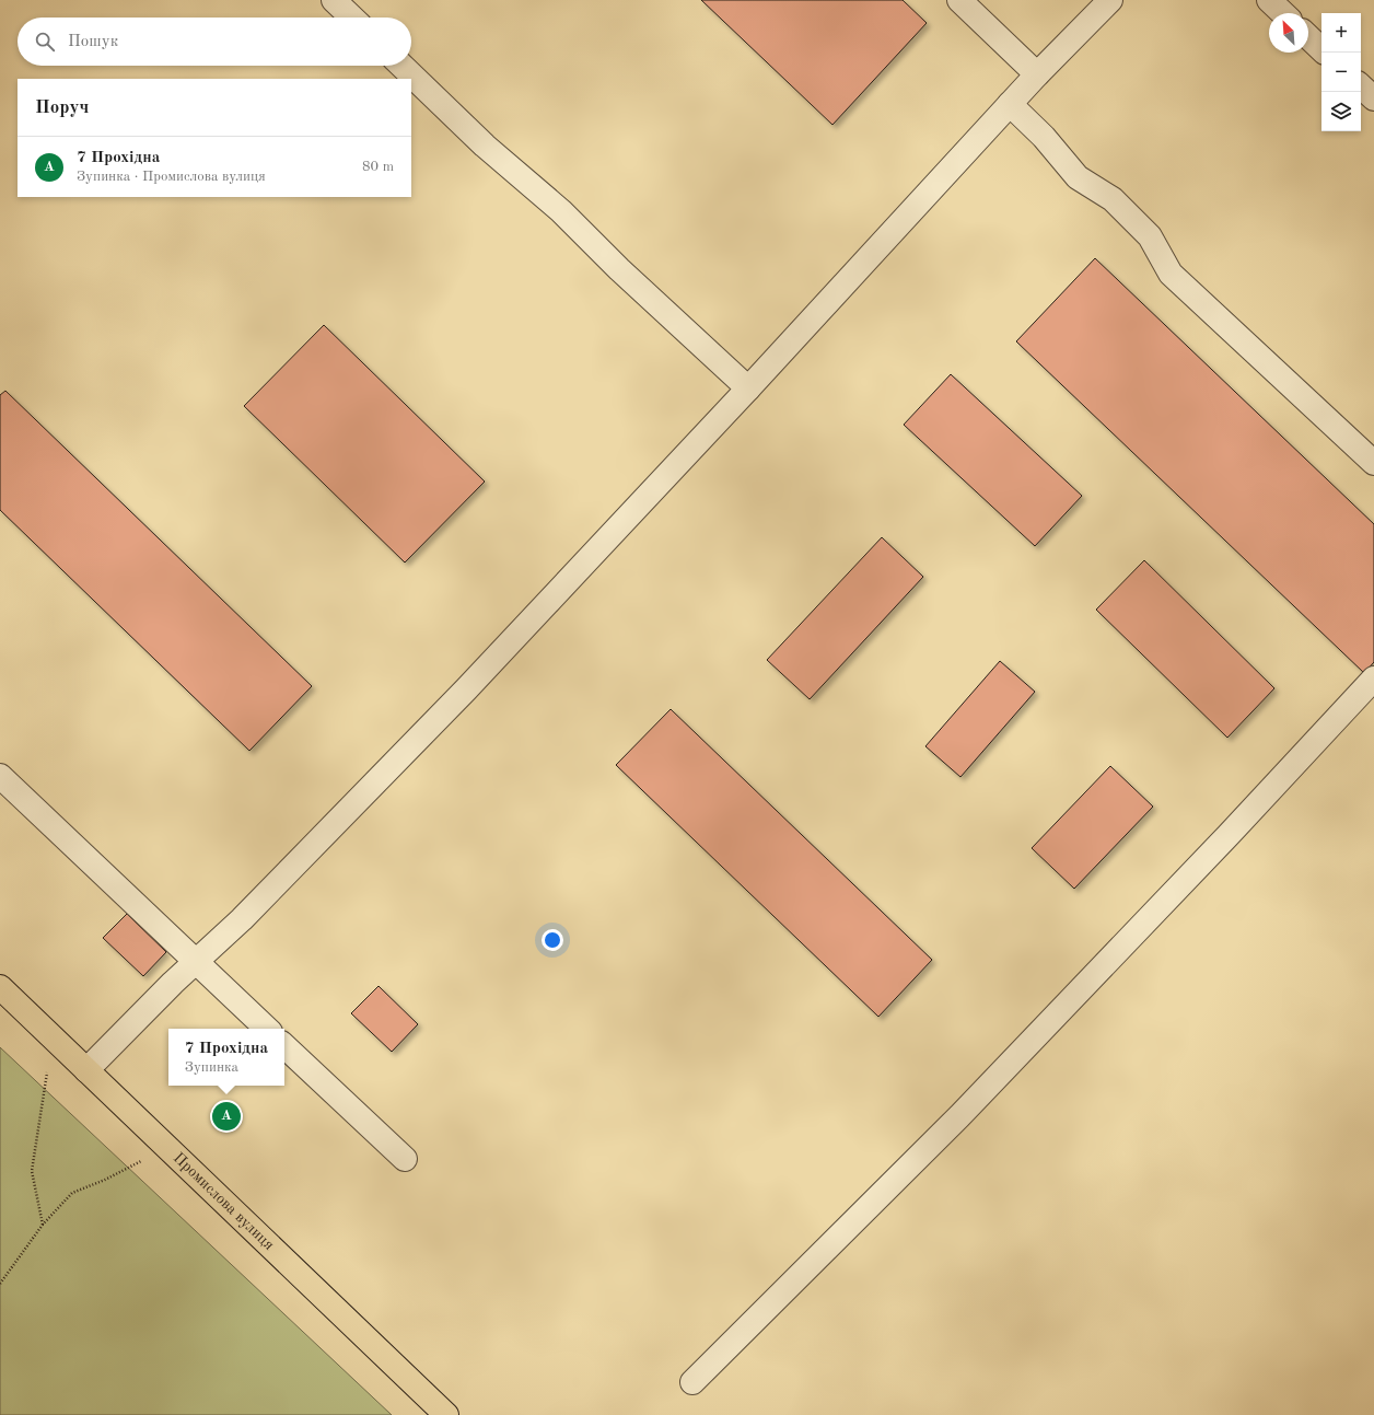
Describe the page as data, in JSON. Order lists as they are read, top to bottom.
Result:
{
  "streets": {
    "main road": ["Промислова вулиця"]
  },
  "north": "top left",
  "page": {
    "map_buttons": ["+", "−"],
    "search": "Пошук",
    "heading": "Поруч",
    "list": [
      {
        "mark": "A",
        "name": "7 Прохідна",
        "note": "Зупинка · Промислова вулиця",
        "value": "80 m"
      }
    ],
    "popup": ["7 Прохідна", "Зупинка"],
    "pins": "A"
  }
}
